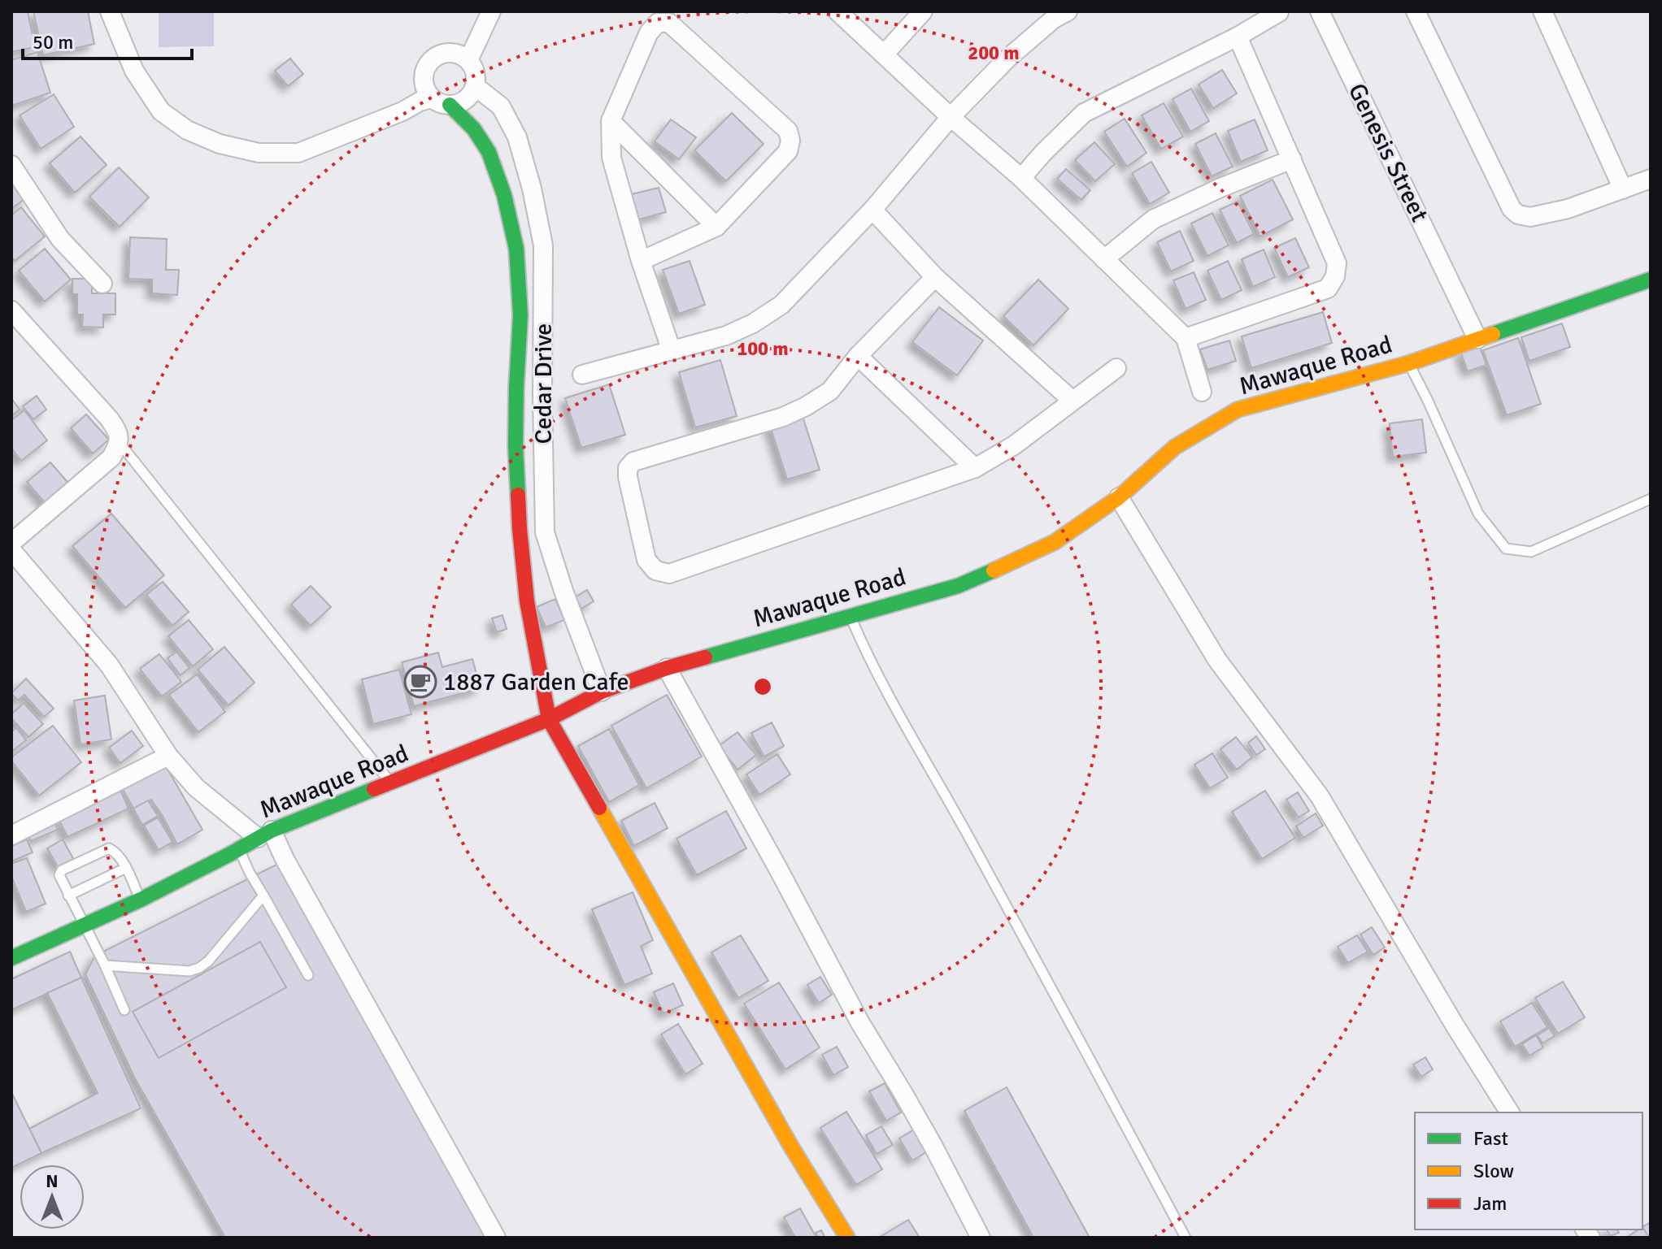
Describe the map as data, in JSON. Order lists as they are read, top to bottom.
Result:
{
  "streets": {
    "main road": ["Mawaque Road", "Cedar Drive"],
    "street": ["Genesis Street"]
  },
  "crossings": [
    ["Genesis Street", "Mawaque Road"],
    ["Mawaque Road", "Cedar Drive"]
  ],
  "places": {
    "cafe": ["1887 Garden Cafe"]
  },
  "legend": ["Fast", "Slow", "Jam"],
  "scale_bar": "50 m",
  "north": "top",
  "rings": ["200 m", "100 m"]
}
